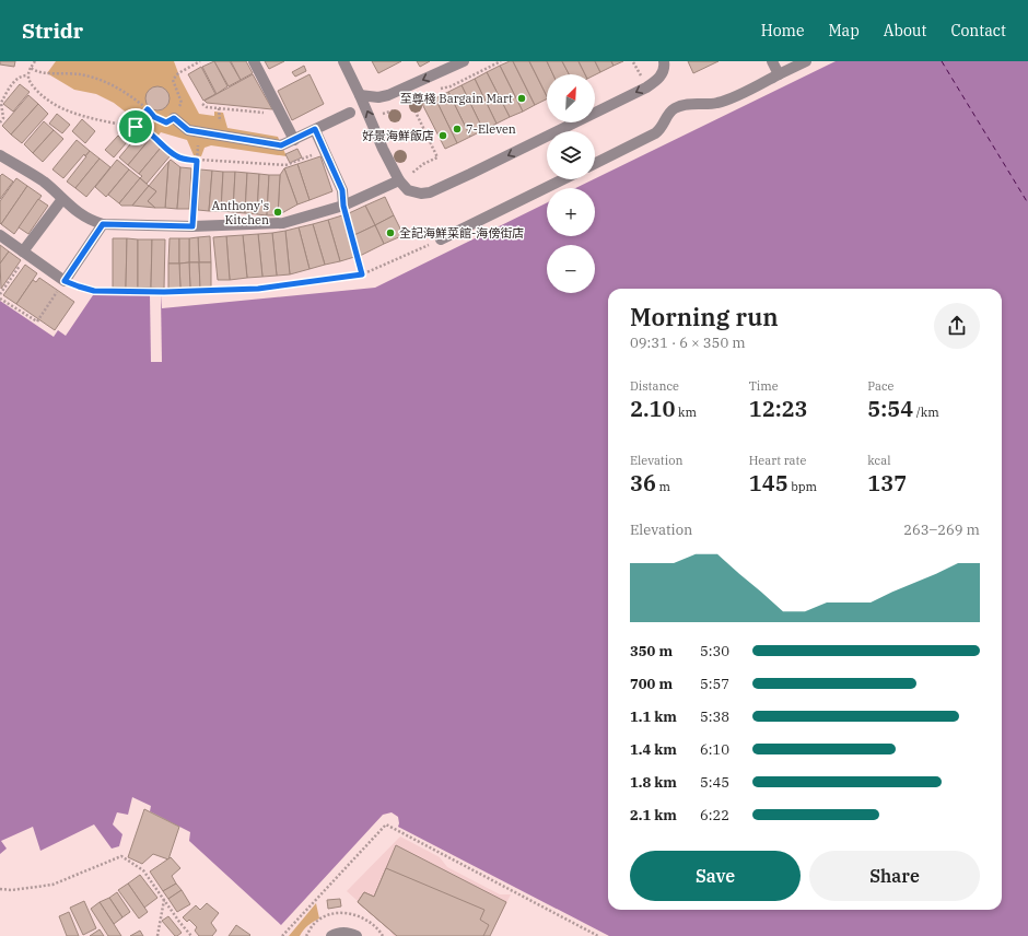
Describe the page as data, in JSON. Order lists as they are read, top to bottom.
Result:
{
  "places": [
    "至尊棧 Bargain Mart",
    "7-Eleven",
    "好景海鮮飯店",
    "Anthony's Kitchen",
    "全記海鮮菜館-海傍街店"
  ],
  "north": "top right",
  "page": {
    "header": "Stridr",
    "nav": [
      "Home",
      "Map",
      "About",
      "Contact"
    ],
    "map_buttons": ["+", "−"],
    "heading": ["Morning run", "09:31 · 6 × 350 m"],
    "stats": [
      ["Distance", "2.10 km"],
      ["Time", "12:23"],
      ["Pace", "5:54 /km"],
      ["Elevation", "36 m"],
      ["Heart rate", "145 bpm"],
      ["kcal", "137"]
    ],
    "chart": ["Elevation", "263–269 m"],
    "list": [
      {
        "name": "350 m",
        "note": "5:30"
      },
      {
        "name": "700 m",
        "note": "5:57"
      },
      {
        "name": "1.1 km",
        "note": "5:38"
      },
      {
        "name": "1.4 km",
        "note": "6:10"
      },
      {
        "name": "1.8 km",
        "note": "5:45"
      },
      {
        "name": "2.1 km",
        "note": "6:22"
      }
    ],
    "buttons": ["Save", "Share"]
  }
}
